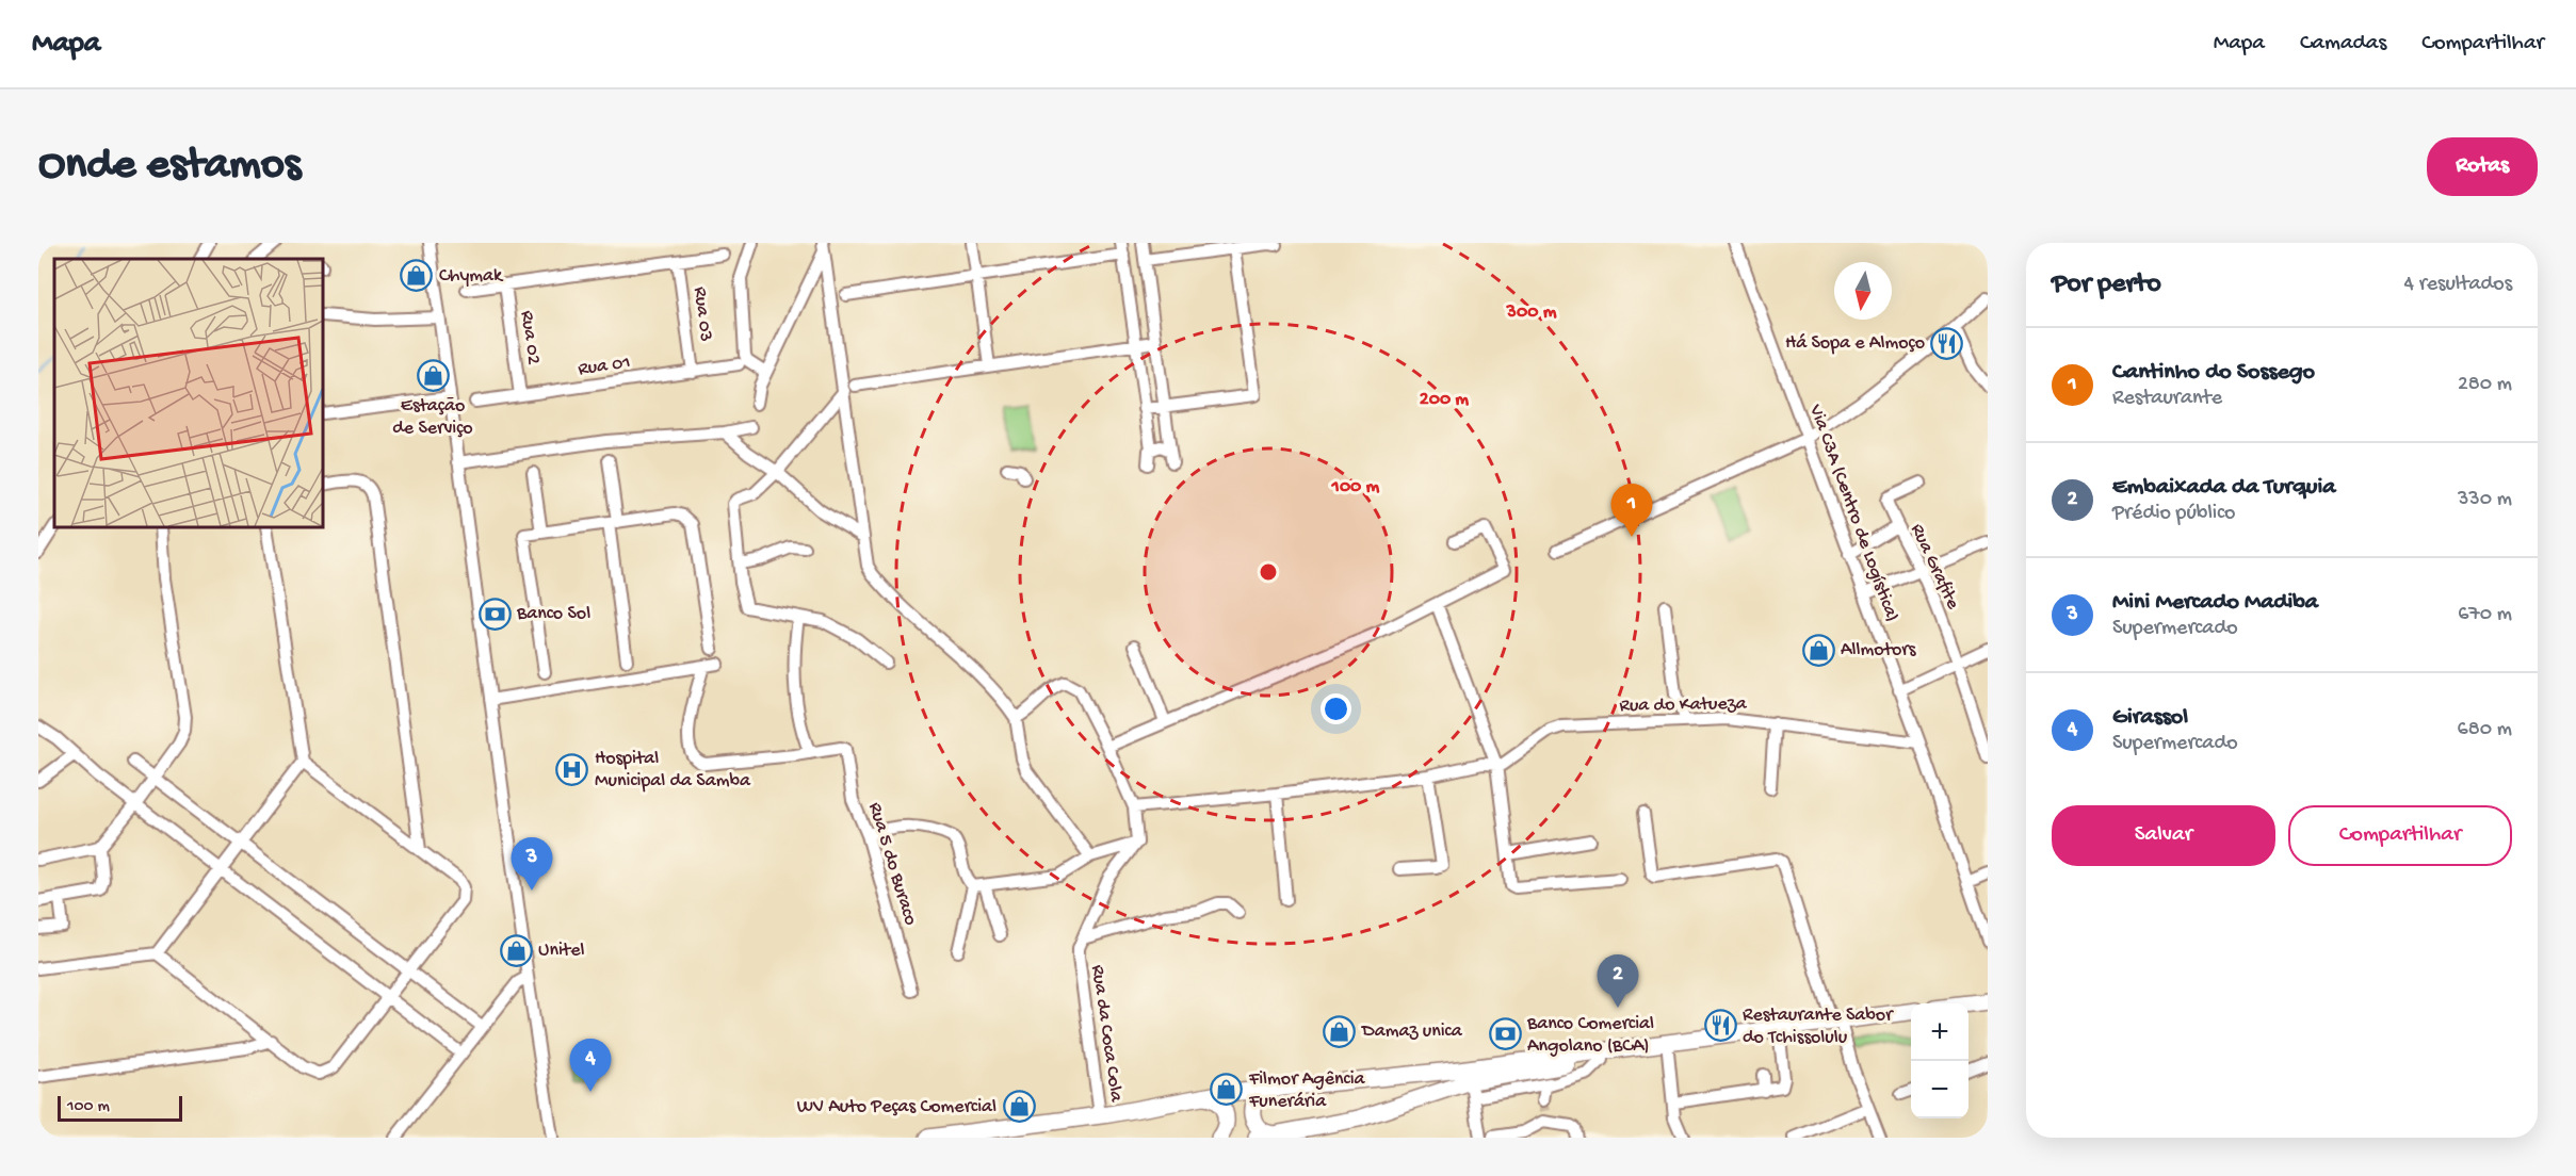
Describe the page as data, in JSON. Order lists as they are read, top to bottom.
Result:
{
  "streets": {
    "street": [
      "Rua 03",
      "Rua 02",
      "Rua 01",
      "Via C3A (Centro de Logística)",
      "Rua Grafite",
      "Rua do Katueza",
      "Rua 5 do Buraco",
      "Rua da Coca Cola"
    ]
  },
  "crossings": [
    ["Rua 03", "Rua 01"],
    ["Rua 02", "Rua 01"],
    ["Via C3A (Centro de Logística)", "Rua do Katueza"]
  ],
  "places": {
    "shop": [
      "Chymak",
      "Estação de Serviço",
      "Allmotors",
      "Unitel",
      "Damaz unica",
      "Filmor Agência Funerária",
      "WV Auto Peças Comercial"
    ],
    "restaurant": ["Há Sopa e Almoço", "Restaurante Sabor do Tchissolulu"],
    "bank": ["Banco Sol", "Banco Comercial Angolano (BCA)"],
    "hospital": ["Hospital Municipal da Samba"]
  },
  "scale_bar": "100 m",
  "north": "bottom",
  "page": {
    "header": "Mapa",
    "nav": ["Mapa", "Camadas", "Compartilhar"],
    "buttons": [
      "Rotas",
      ["Salvar", "Compartilhar"]
    ],
    "title": "Onde estamos",
    "heading": ["Por perto", "4 resultados"],
    "list": [
      {
        "mark": "1",
        "name": "Cantinho do Sossego",
        "note": "Restaurante",
        "value": "280 m"
      },
      {
        "mark": "2",
        "name": "Embaixada da Turquia",
        "note": "Prédio público",
        "value": "330 m"
      },
      {
        "mark": "3",
        "name": "Mini Mercado Madiba",
        "note": "Supermercado",
        "value": "670 m"
      },
      {
        "mark": "4",
        "name": "Girassol",
        "note": "Supermercado",
        "value": "680 m"
      }
    ],
    "pins": [
      "1",
      "3",
      "2",
      "4"
    ],
    "map_buttons": ["+", "−"],
    "scale": "100 m"
  },
  "rings": ["300 m", "200 m", "100 m"]
}
